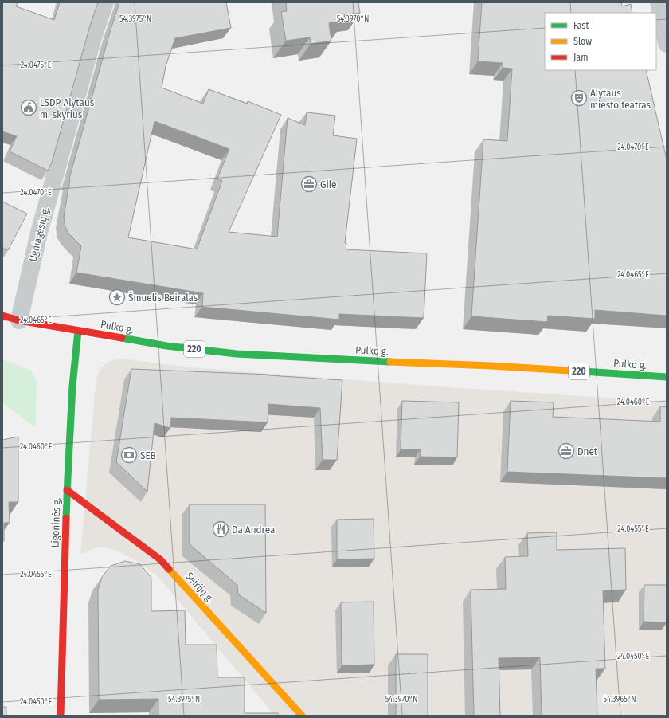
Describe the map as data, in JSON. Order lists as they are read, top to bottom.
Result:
{
  "streets": {
    "street": [
      "Ugniagesių g.",
      "Pulko g.",
      "220",
      "Ligoninės g.",
      "Seirijų g."
    ]
  },
  "crossings": [
    ["Ugniagesių g.", "220"],
    ["Pulko g.", "220"],
    ["Pulko g.", "Ligoninės g."],
    ["220", "Ligoninės g."],
    ["Ligoninės g.", "Seirijų g."]
  ],
  "places": {
    "theatre": ["Alytaus miesto teatras"],
    "public building": ["LSDP Alytaus m. skyrius"],
    "office": ["Gile", "Dnet"],
    "place": ["Šmuelis Beiralas"],
    "bank": ["SEB"],
    "restaurant": ["Da Andrea"]
  },
  "legend": ["Fast", "Slow", "Jam"],
  "coordinates": [
    "54.3975°N",
    "54.3970°N",
    "24.0475°E",
    "24.0470°E",
    "24.0465°E",
    "24.0460°E",
    "24.0455°E",
    "24.0450°E",
    "54.3965°N"
  ]
}
